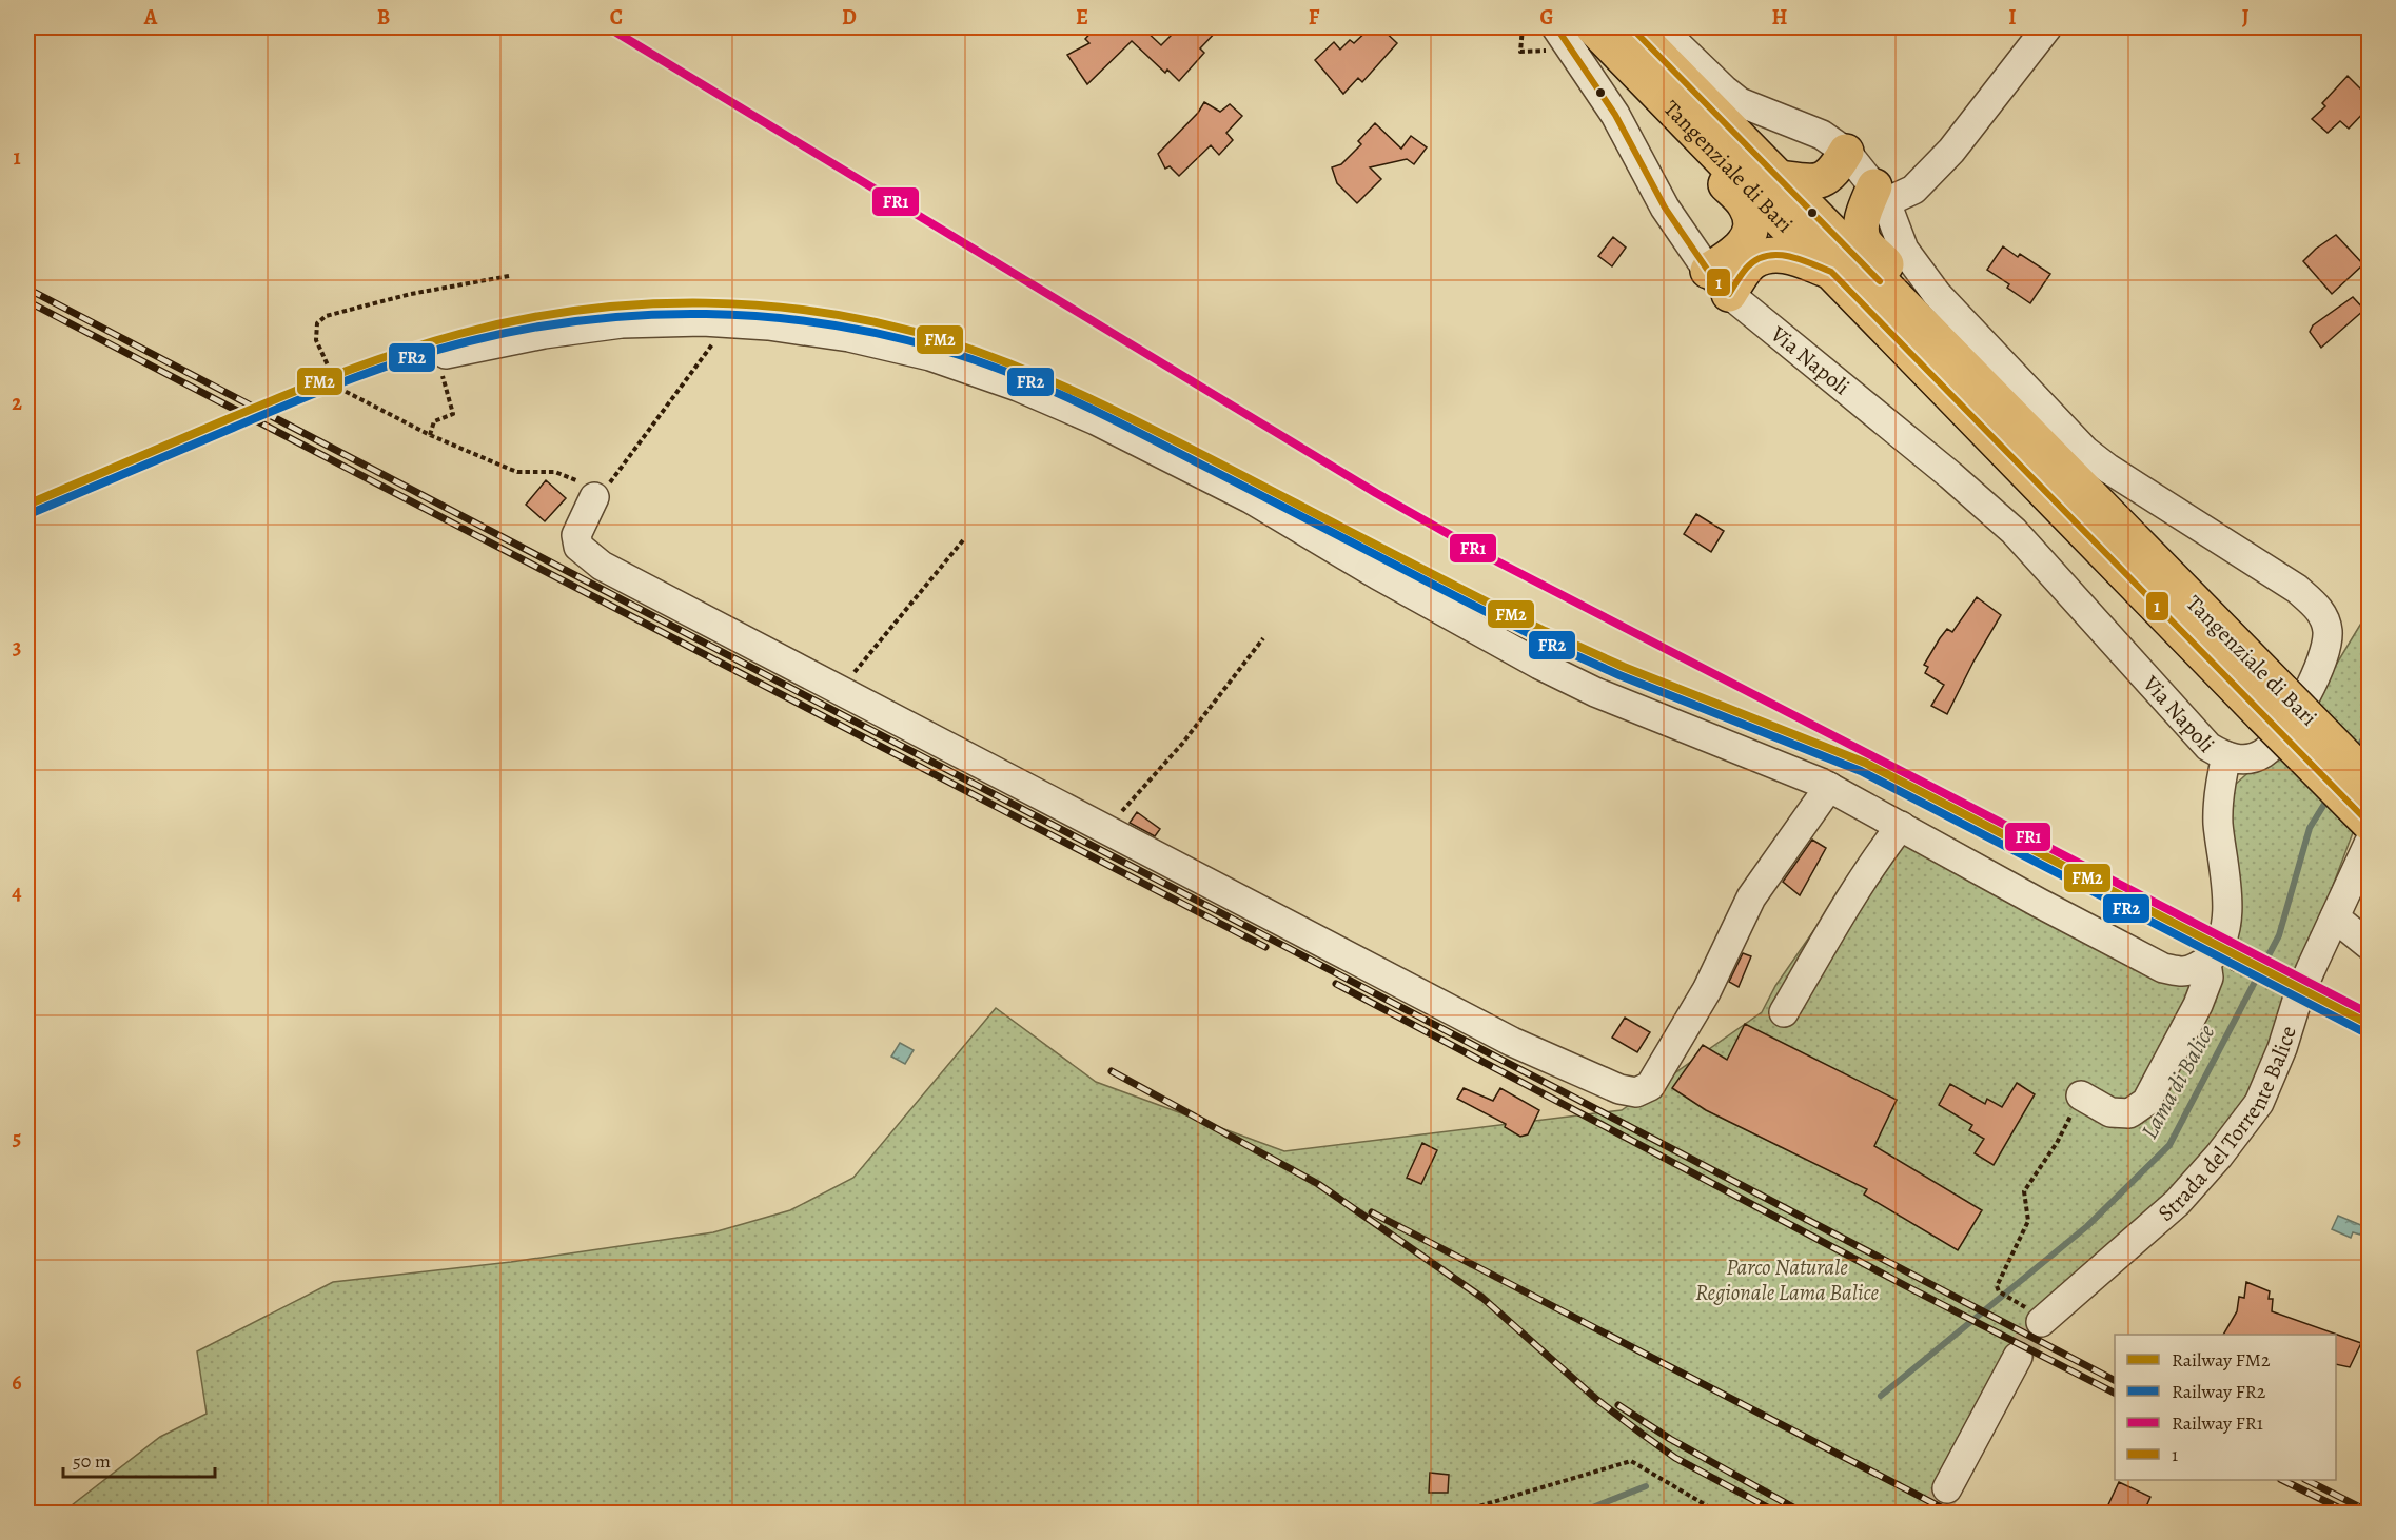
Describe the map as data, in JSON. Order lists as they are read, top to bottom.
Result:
{
  "streets": {
    "highway": ["Tangenziale di Bari"],
    "street": ["Via Napoli", "Strada del Torrente Balice"]
  },
  "water": ["Lama di Balice"],
  "parks": ["Parco Naturale Regionale Lama Balice"],
  "lines": [
    "rail line FR1",
    "transit line 1",
    "rail line FM2",
    "rail line FR2"
  ],
  "legend": [
    "Railway FM2",
    "Railway FR2",
    "Railway FR1",
    "1"
  ],
  "scale_bar": "50 m",
  "grid": {
    "columns": [
      "A",
      "B",
      "C",
      "D",
      "E",
      "F",
      "G",
      "H",
      "I",
      "J"
    ],
    "rows": [
      "1",
      "2",
      "3",
      "4",
      "5",
      "6"
    ]
  }
}
